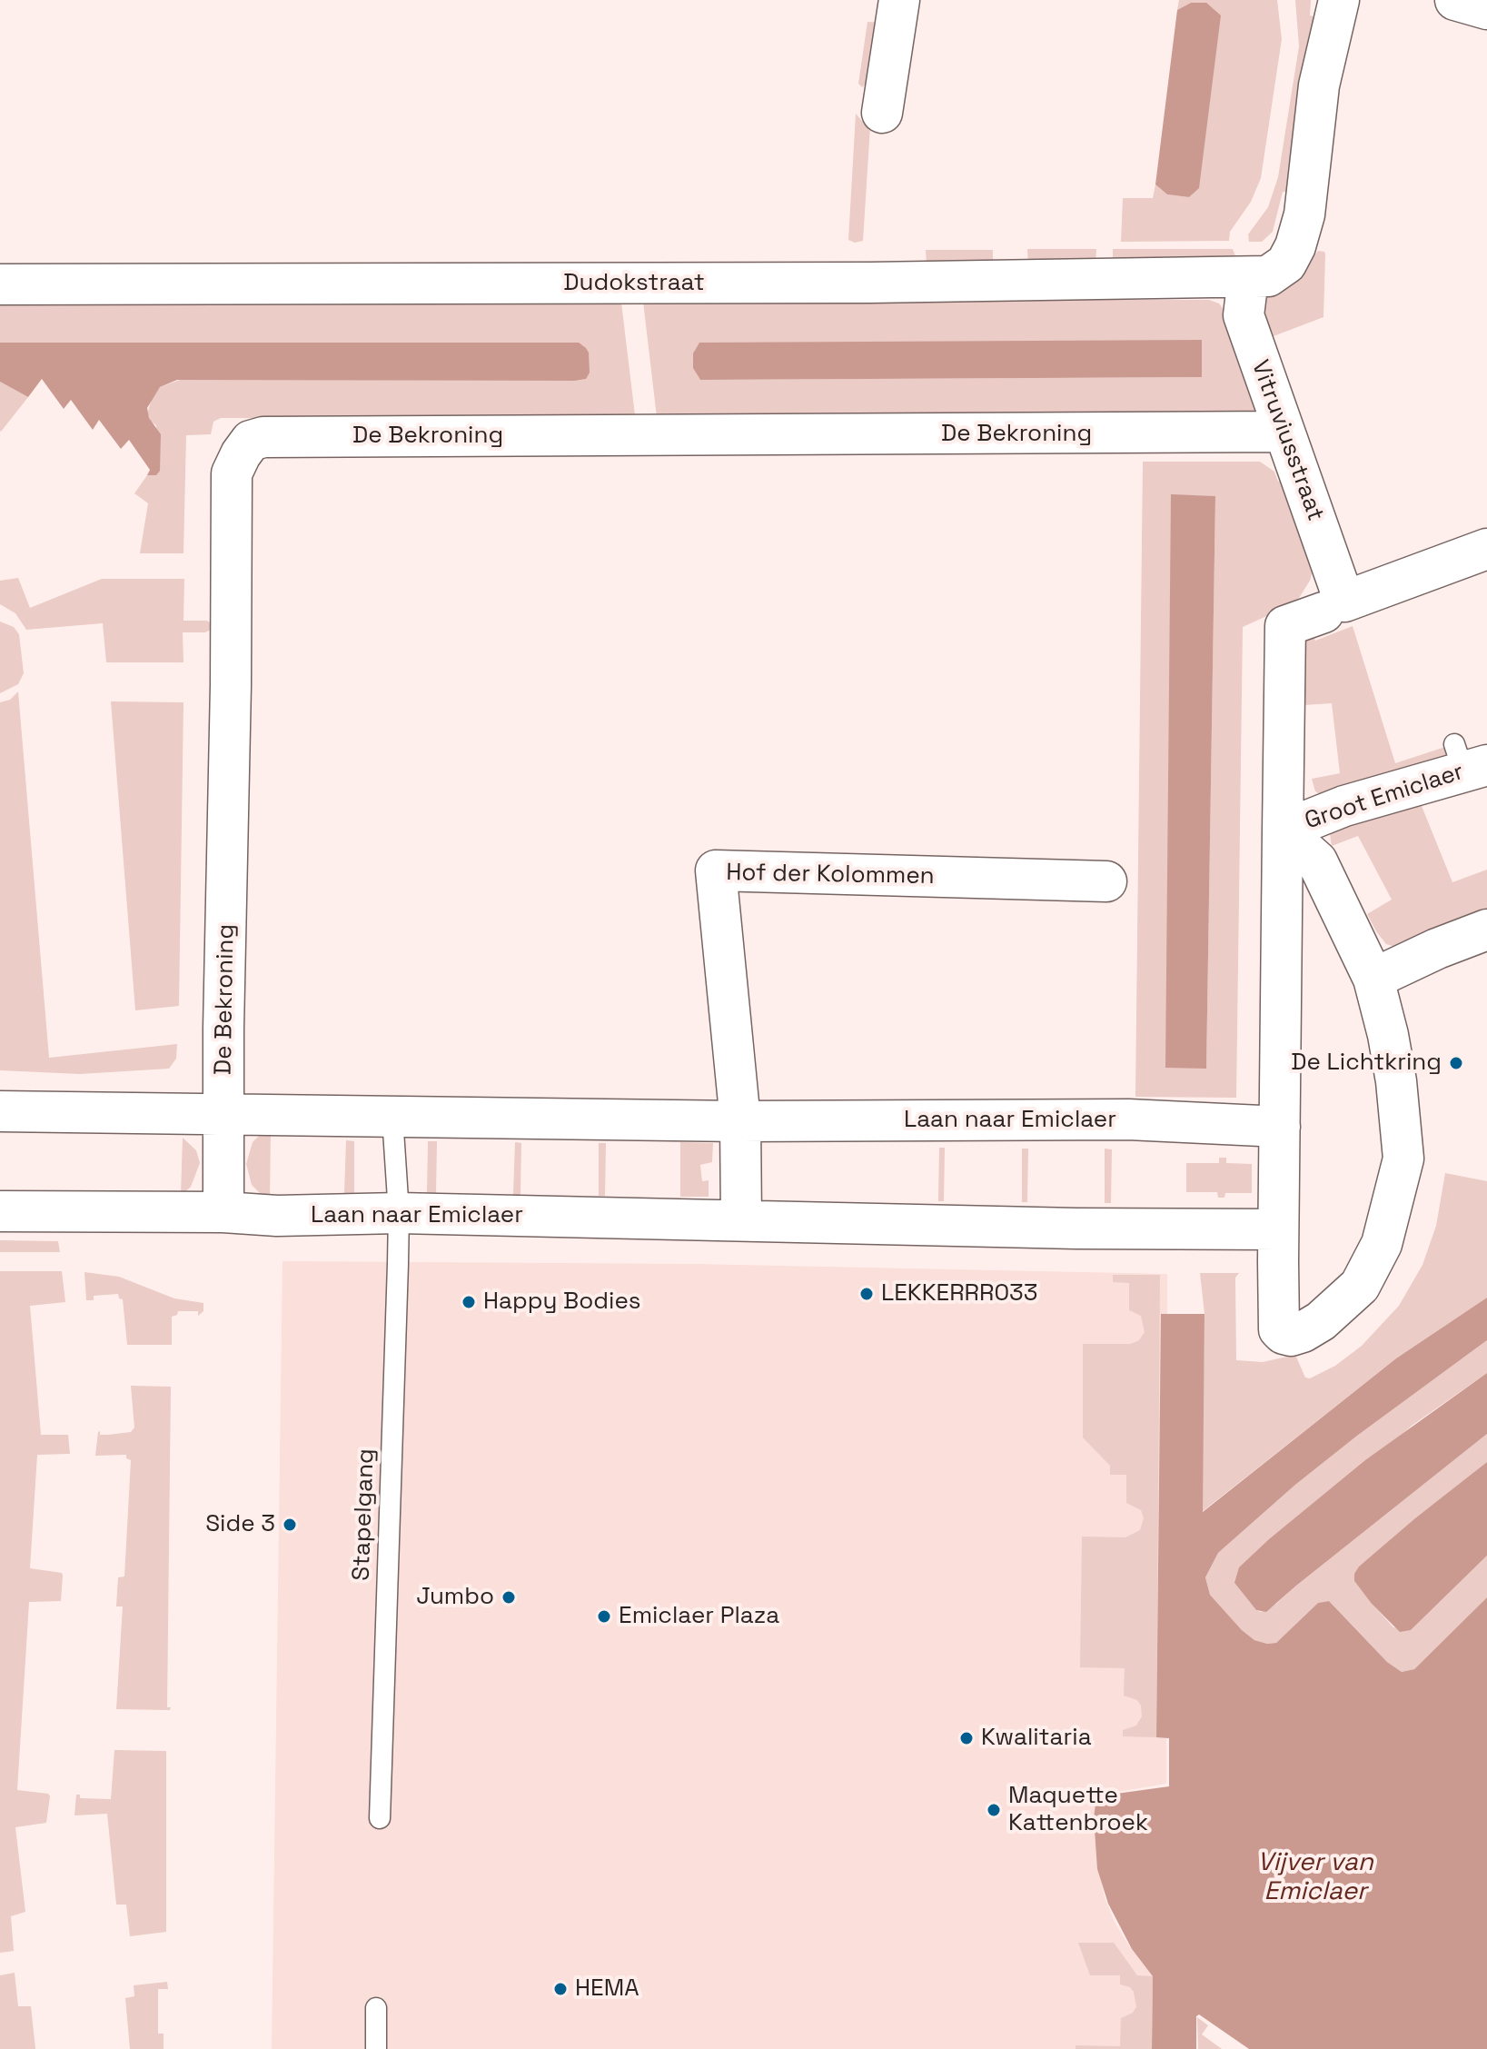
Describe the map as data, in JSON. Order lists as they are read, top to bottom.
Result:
{
  "streets": {
    "street": [
      "Dudokstraat",
      "De Bekroning",
      "Vitruviusstraat",
      "Groot Emiclaer",
      "Hof der Kolommen",
      "Laan naar Emiclaer"
    ],
    "lane": ["Stapelgang"]
  },
  "crossings": [
    ["Dudokstraat", "Vitruviusstraat"],
    ["De Bekroning", "Vitruviusstraat"],
    ["De Bekroning", "Laan naar Emiclaer"],
    ["Hof der Kolommen", "Laan naar Emiclaer"],
    ["Laan naar Emiclaer", "Stapelgang"]
  ],
  "water": ["Vijver van Emiclaer"],
  "places": [
    "De Lichtkring",
    "LEKKERRR033",
    "Happy Bodies",
    "Side 3",
    "Jumbo",
    "Emiclaer Plaza",
    "Kwalitaria",
    "Maquette Kattenbroek",
    "HEMA"
  ]
}
